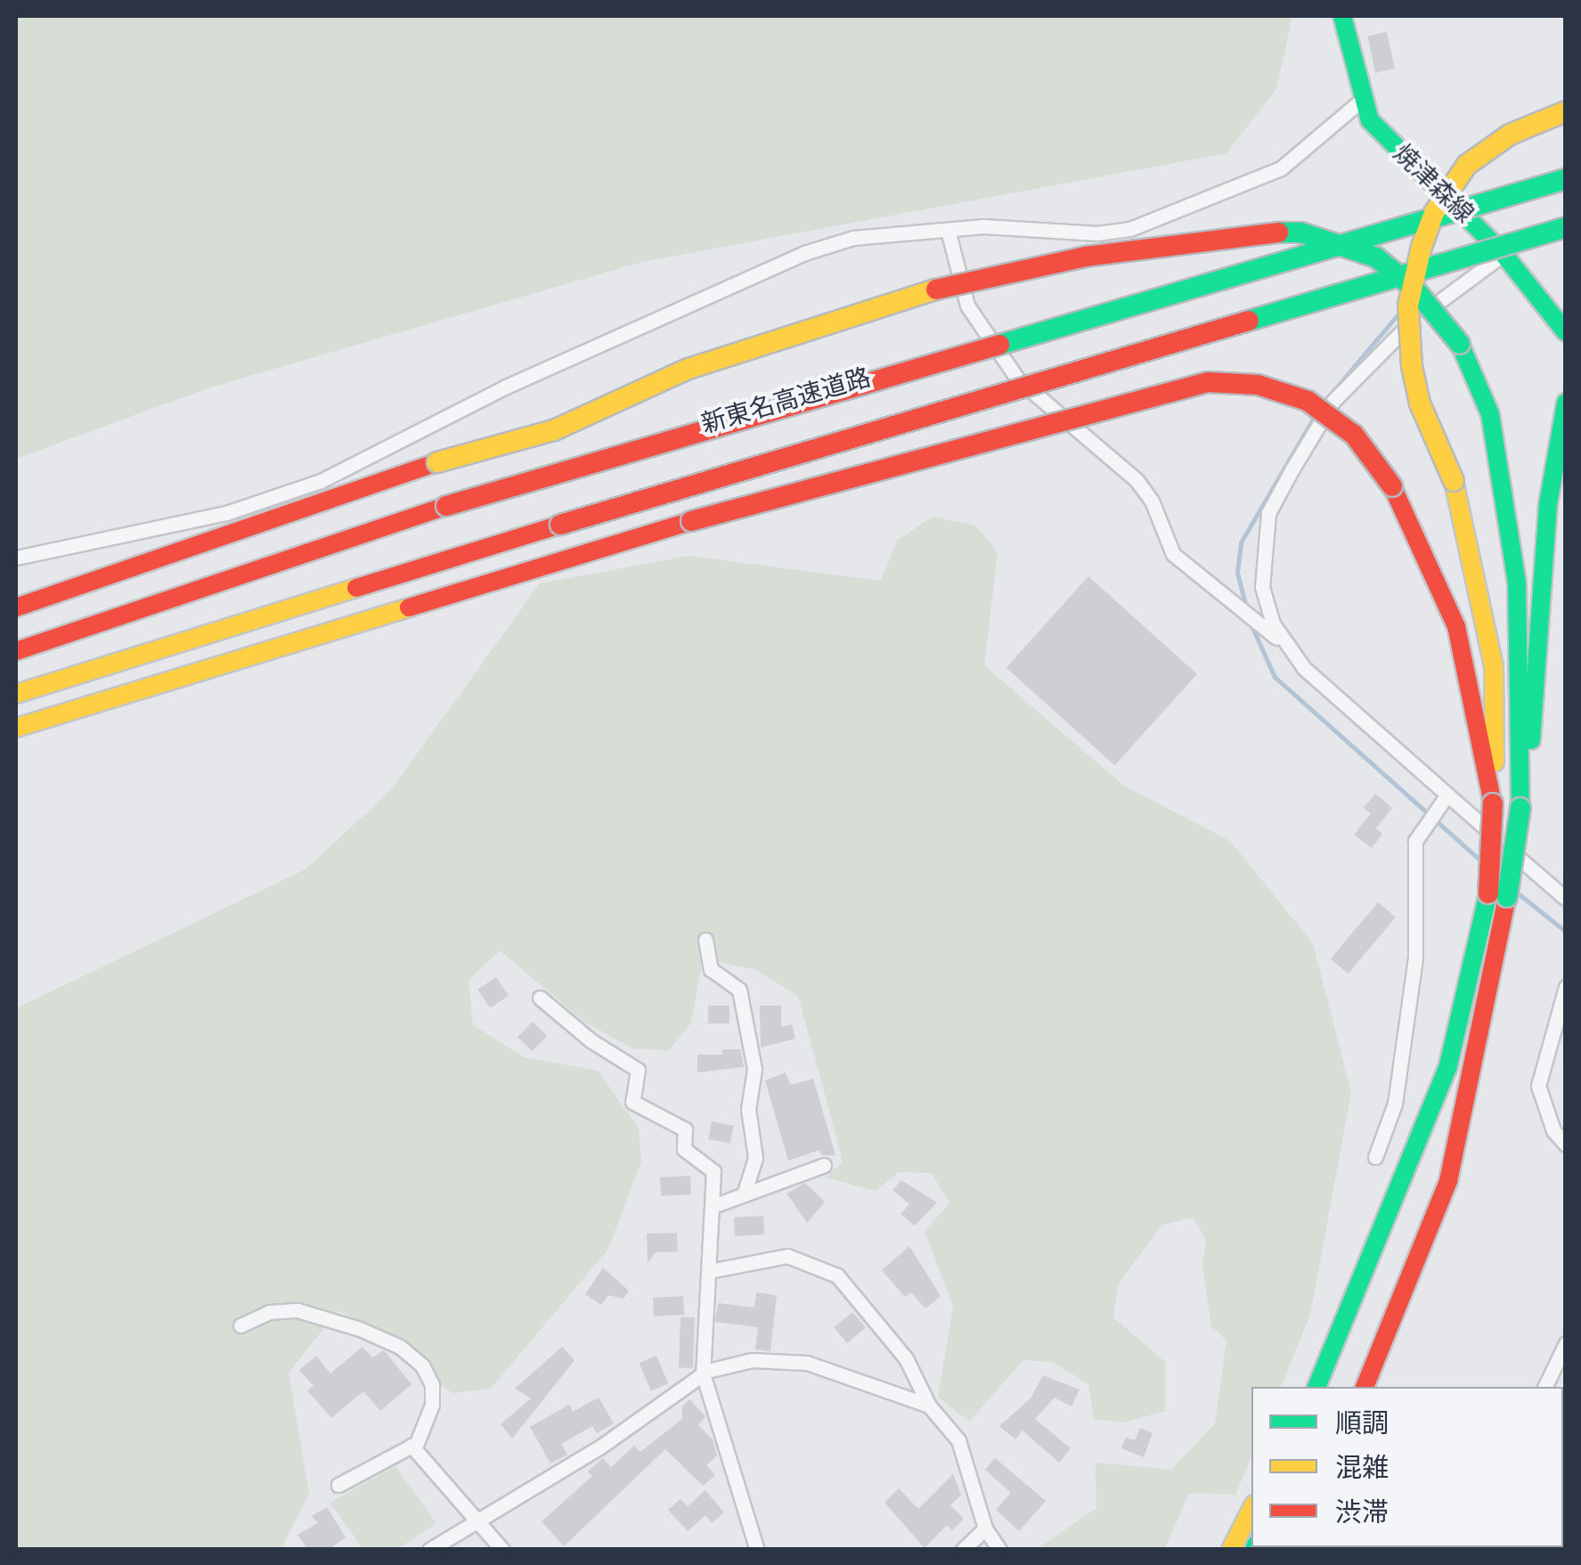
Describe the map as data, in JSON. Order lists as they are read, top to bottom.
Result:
{
  "streets": {
    "main road": ["焼津森線", "新東名高速道路"]
  },
  "legend": ["順調", "混雑", "渋滞"]
}
